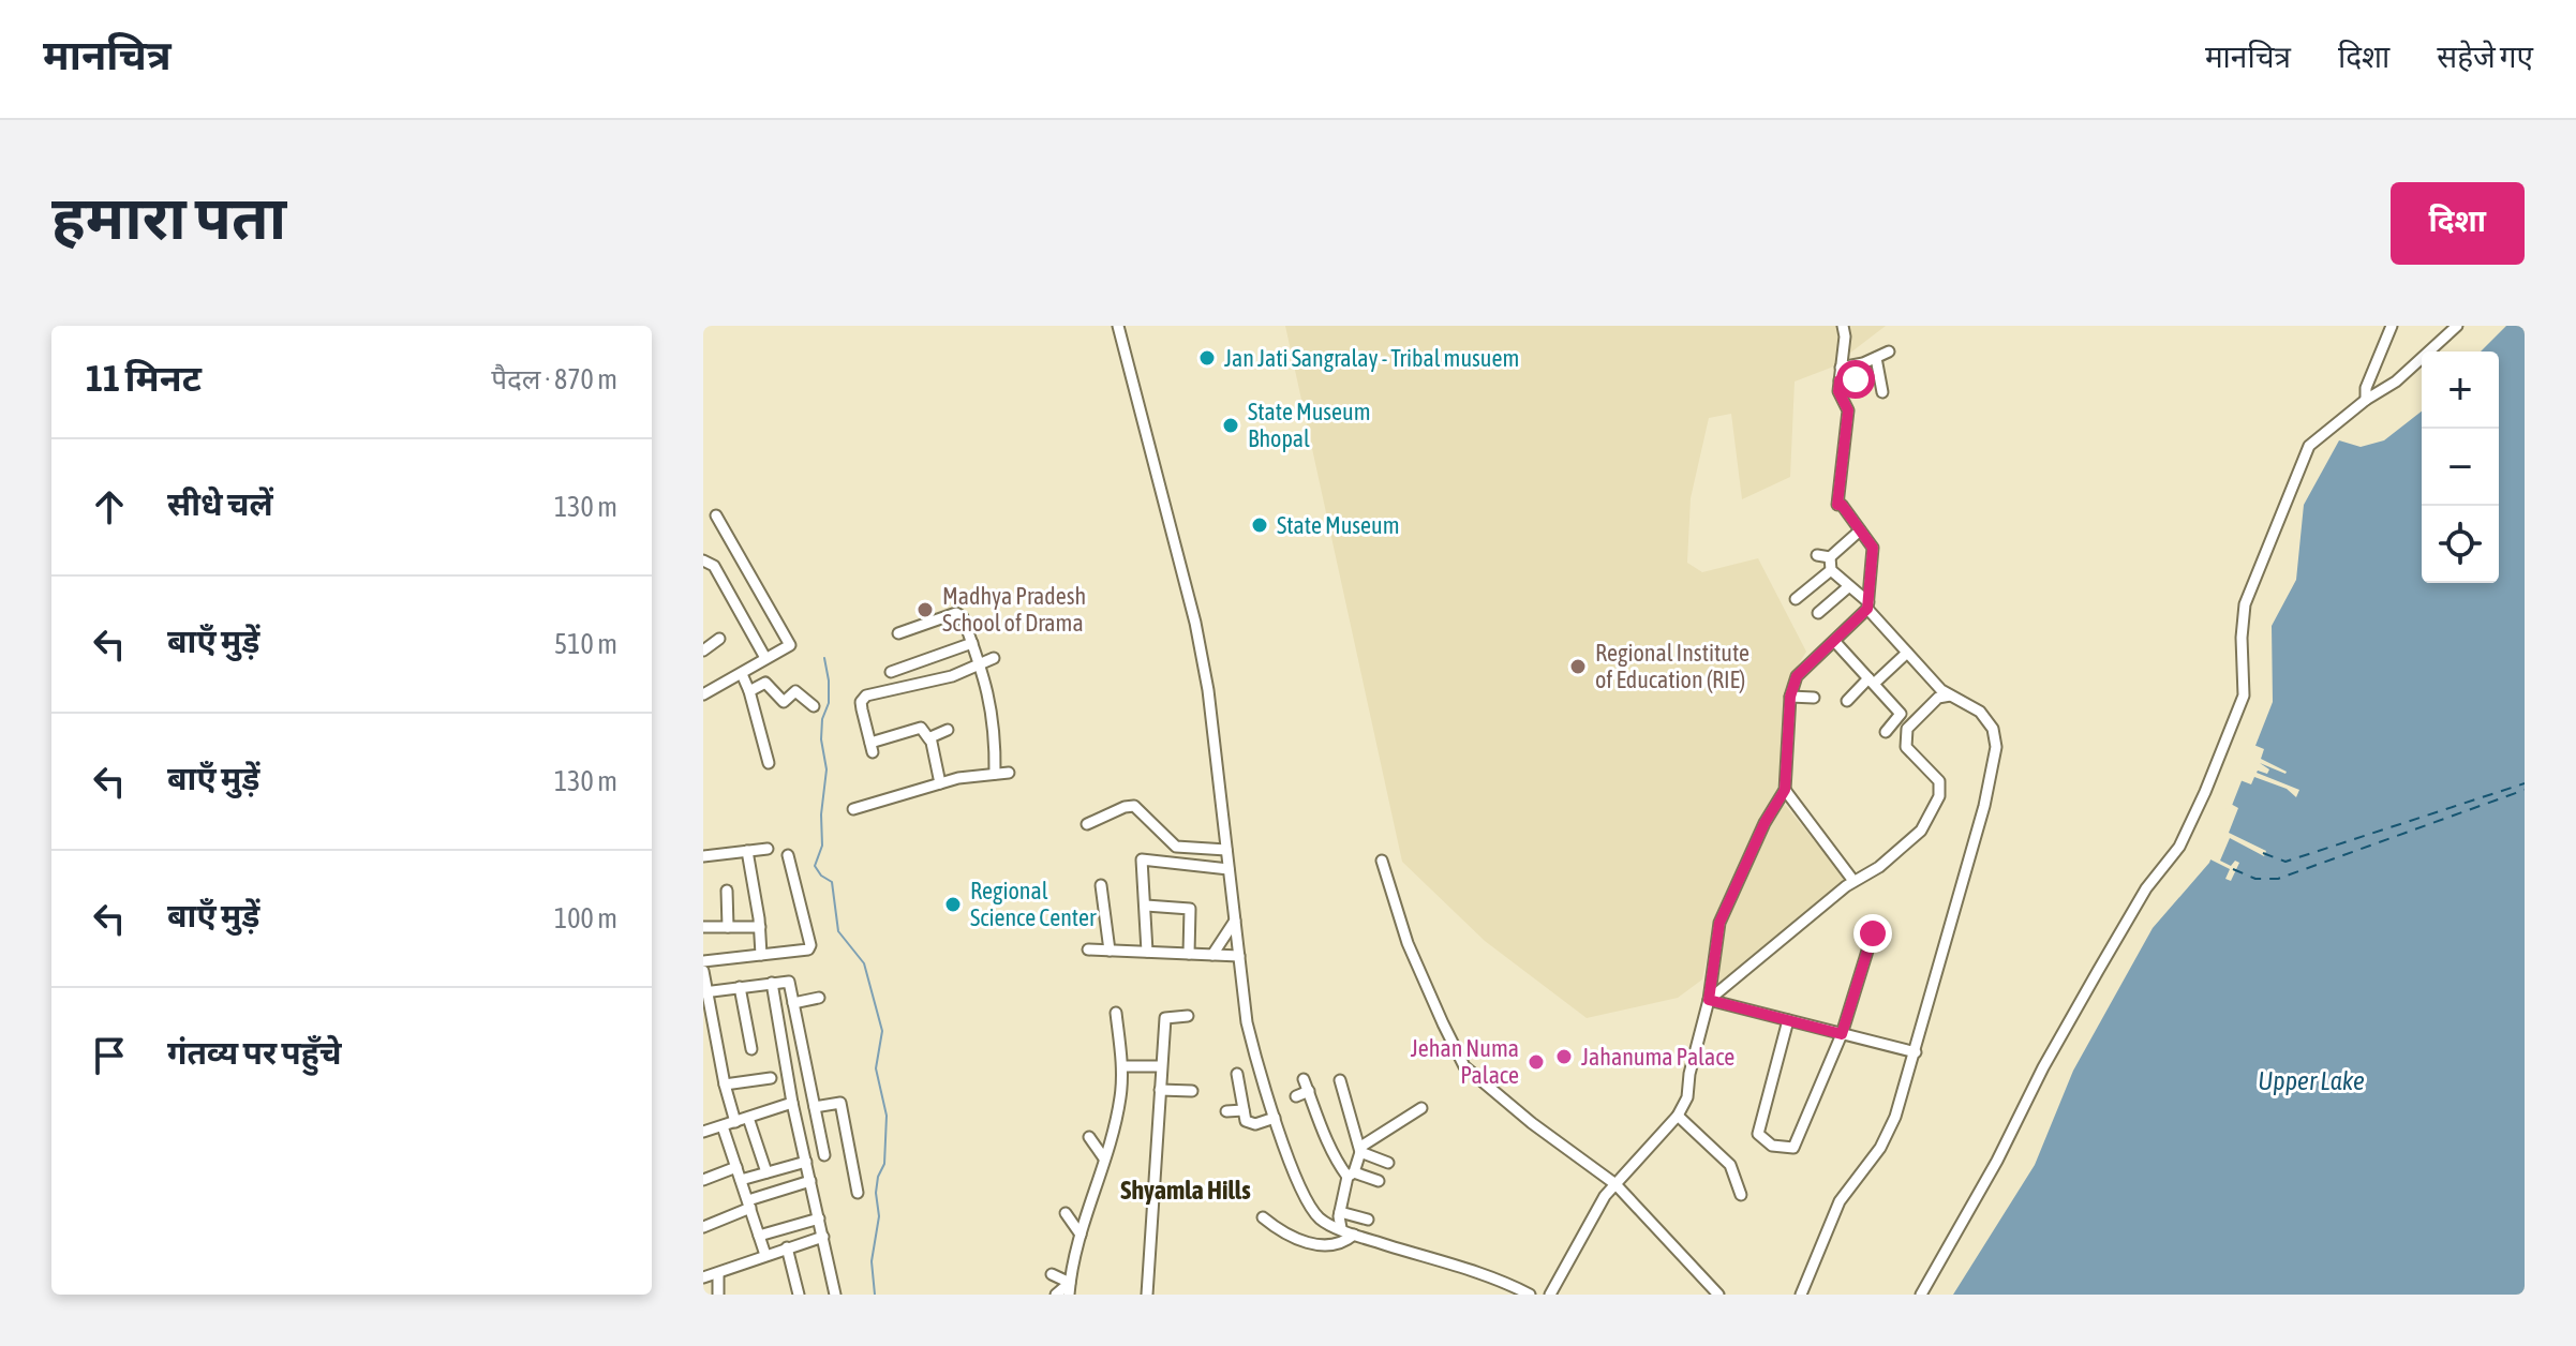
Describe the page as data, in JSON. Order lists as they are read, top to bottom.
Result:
{
  "districts": ["Shyamla Hills"],
  "water": ["Upper Lake"],
  "places": [
    "Jan Jati Sangralay - Tribal musuem",
    "State Museum Bhopal",
    "State Museum",
    "Madhya Pradesh School of Drama",
    "Regional Institute of Education (RIE)",
    "Regional Science Center",
    "Jahanuma Palace",
    "Jehan Numa Palace"
  ],
  "page": {
    "header": "मानचित्र",
    "nav": ["मानचित्र", "दिशा", "सहेजे गए"],
    "buttons": "दिशा",
    "title": "हमारा पता",
    "heading": ["11 मिनट", "पैदल · 870 m"],
    "map_buttons": ["+", "−"],
    "list": [
      ["सीधे चलें", "130 m"],
      ["बाएँ मुड़ें", "510 m"],
      ["बाएँ मुड़ें", "130 m"],
      ["बाएँ मुड़ें", "100 m"],
      "गंतव्य पर पहुँचे"
    ]
  }
}
